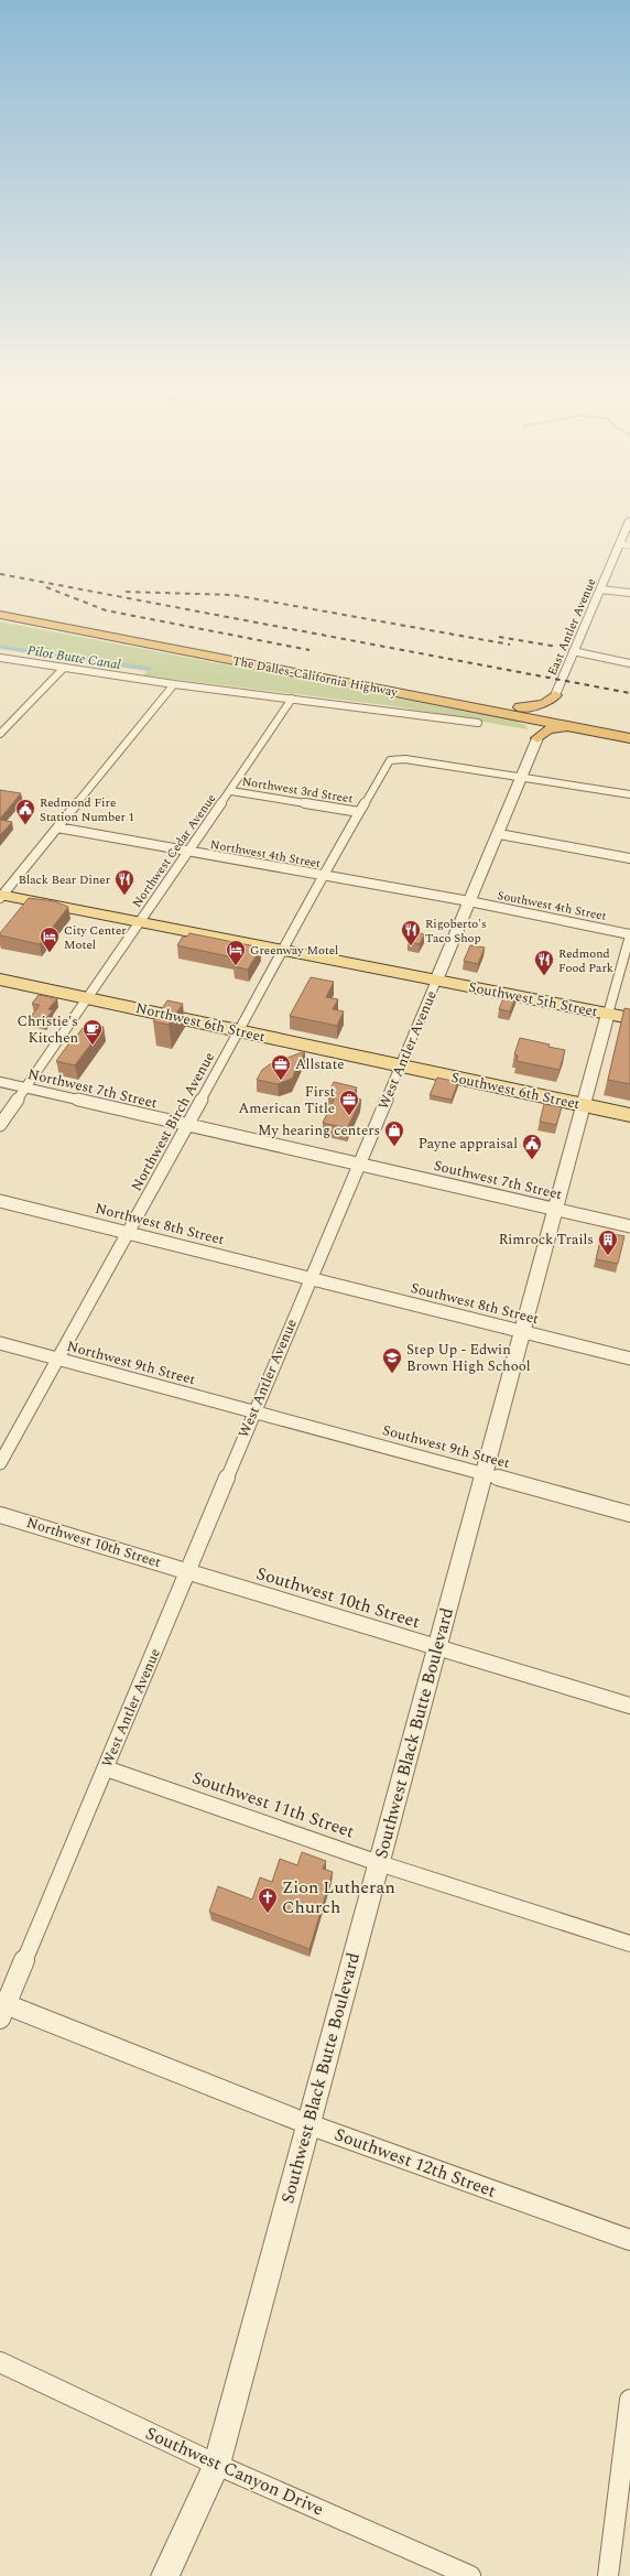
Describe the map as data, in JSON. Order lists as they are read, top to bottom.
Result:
{
  "streets": {
    "highway": ["The Dalles-California Highway"],
    "main road": ["Southwest 5th Street", "Northwest 6th Street", "Southwest 6th Street"],
    "street": [
      "East Antler Avenue",
      "Northwest 3rd Street",
      "Northwest Cedar Avenue",
      "Northwest 4th Street",
      "Southwest 4th Street",
      "West Antler Avenue",
      "Northwest 7th Street",
      "Northwest Birch Avenue",
      "Southwest 7th Street",
      "Northwest 8th Street",
      "Southwest 8th Street",
      "Northwest 9th Street",
      "Southwest 9th Street",
      "Northwest 10th Street",
      "Southwest 10th Street",
      "Southwest Black Butte Boulevard",
      "Southwest 11th Street",
      "Southwest 12th Street",
      "Southwest Canyon Drive"
    ]
  },
  "crossings": [
    ["Northwest 3rd Street", "Northwest Cedar Avenue"],
    ["Northwest 3rd Street", "Northwest Birch Avenue"],
    ["Northwest Cedar Avenue", "Northwest 4th Street"],
    ["Northwest Cedar Avenue", "Southwest 5th Street"],
    ["Northwest Cedar Avenue", "Northwest 6th Street"],
    ["Northwest Cedar Avenue", "Northwest 7th Street"],
    ["Northwest 4th Street", "Southwest 4th Street"],
    ["Northwest 4th Street", "West Antler Avenue"],
    ["Northwest 4th Street", "Northwest Birch Avenue"],
    ["Southwest 4th Street", "West Antler Avenue"],
    ["Southwest 4th Street", "Southwest Black Butte Boulevard"],
    ["Southwest 5th Street", "West Antler Avenue"],
    ["Southwest 5th Street", "Northwest Birch Avenue"],
    ["Southwest 5th Street", "Southwest Black Butte Boulevard"],
    ["Northwest 6th Street", "West Antler Avenue"],
    ["Northwest 6th Street", "Southwest 6th Street"],
    ["Northwest 6th Street", "Northwest Birch Avenue"],
    ["West Antler Avenue", "Northwest 7th Street"],
    ["West Antler Avenue", "Southwest 6th Street"],
    ["West Antler Avenue", "Northwest Birch Avenue"],
    ["West Antler Avenue", "Southwest 7th Street"],
    ["West Antler Avenue", "Northwest 8th Street"],
    ["West Antler Avenue", "Southwest 8th Street"],
    ["West Antler Avenue", "Northwest 9th Street"],
    ["West Antler Avenue", "Southwest 9th Street"],
    ["West Antler Avenue", "Northwest 10th Street"],
    ["West Antler Avenue", "Southwest 10th Street"],
    ["West Antler Avenue", "Southwest 11th Street"],
    ["West Antler Avenue", "Southwest 12th Street"],
    ["Northwest 7th Street", "Northwest Birch Avenue"],
    ["Northwest 7th Street", "Southwest 7th Street"],
    ["Southwest 6th Street", "Southwest Black Butte Boulevard"],
    ["Northwest Birch Avenue", "Northwest 8th Street"],
    ["Northwest Birch Avenue", "Northwest 9th Street"],
    ["Southwest 7th Street", "Southwest Black Butte Boulevard"],
    ["Northwest 8th Street", "Southwest 8th Street"],
    ["Southwest 8th Street", "Southwest Black Butte Boulevard"],
    ["Northwest 9th Street", "Southwest 9th Street"],
    ["Southwest 9th Street", "Southwest Black Butte Boulevard"],
    ["Northwest 10th Street", "Southwest 10th Street"],
    ["Southwest 10th Street", "Southwest Black Butte Boulevard"],
    ["Southwest Black Butte Boulevard", "Southwest 11th Street"],
    ["Southwest Black Butte Boulevard", "Southwest 12th Street"],
    ["Southwest Black Butte Boulevard", "Southwest Canyon Drive"]
  ],
  "water": ["Pilot Butte Canal"],
  "places": {
    "public building": ["Redmond Fire Station Number 1", "Payne appraisal"],
    "restaurant": ["Black Bear Diner", "Rigoberto's Taco Shop", "Redmond Food Park"],
    "hotel": ["City Center Motel", "Greenway Motel"],
    "cafe": ["Christie's Kitchen"],
    "office": ["Allstate", "First American Title"],
    "shop": ["My hearing centers"],
    "building": ["Rimrock Trails"],
    "school or university": ["Step Up - Edwin Brown High School"],
    "church": ["Zion Lutheran Church"]
  }
}
